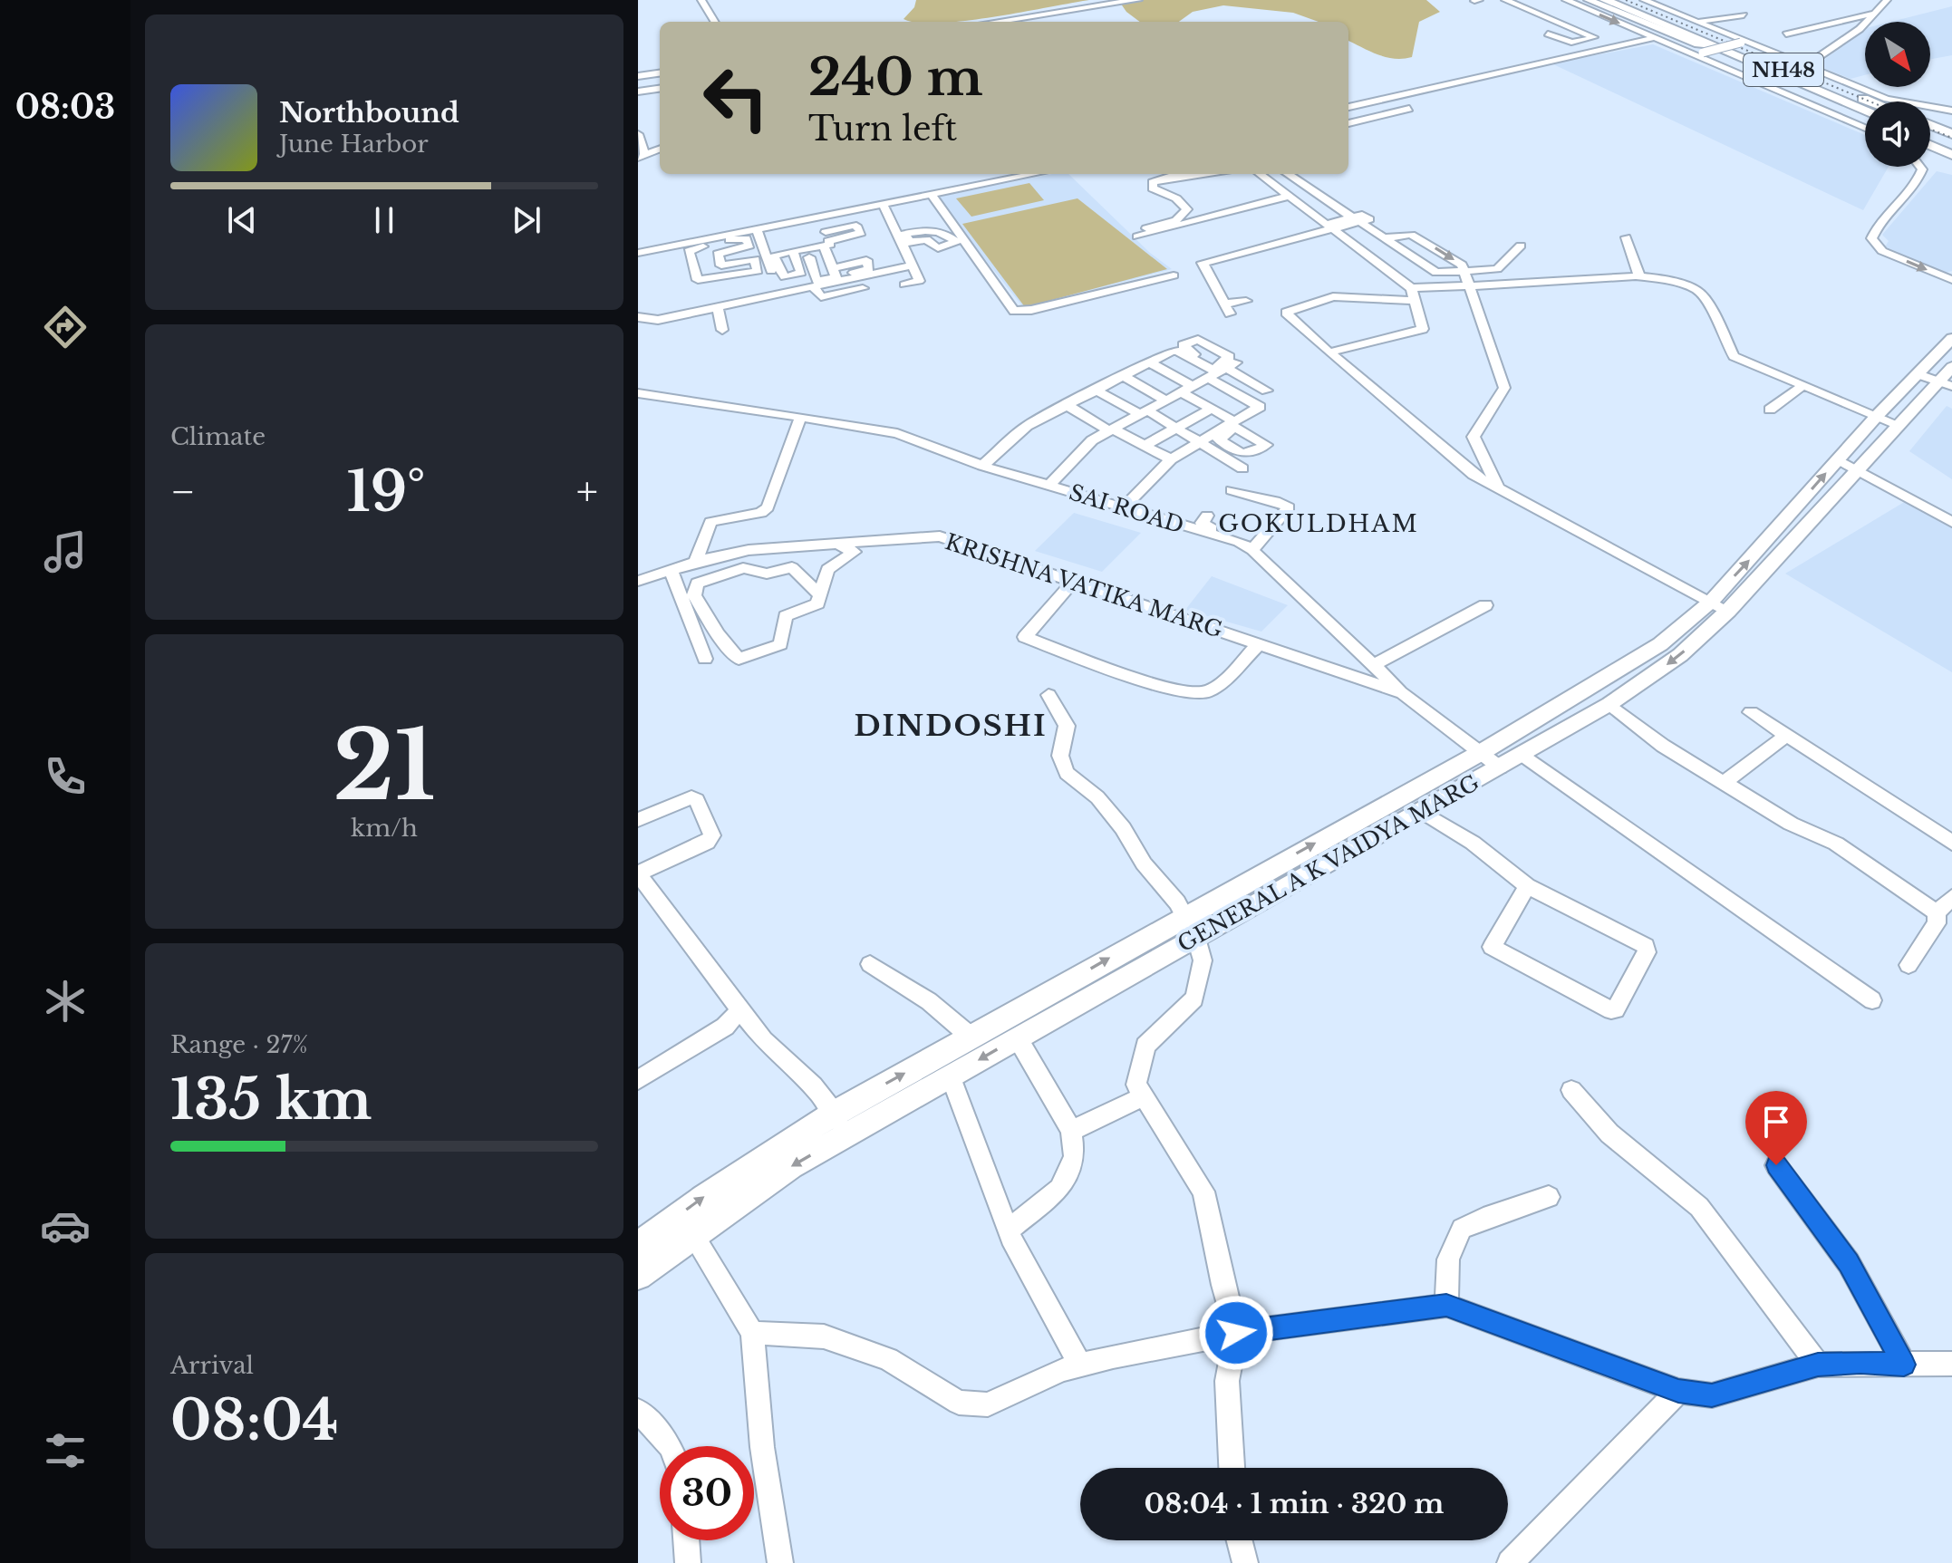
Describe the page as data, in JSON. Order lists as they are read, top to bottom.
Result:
{
  "streets": {
    "highway": ["NH48"],
    "main road": ["GENERAL A K VAIDYA MARG"],
    "street": ["SAI ROAD", "KRISHNA VATIKA MARG"]
  },
  "crossings": [
    ["SAI ROAD", "KRISHNA VATIKA MARG"],
    ["KRISHNA VATIKA MARG", "GENERAL A K VAIDYA MARG"]
  ],
  "districts": ["GOKULDHAM", "DINDOSHI"],
  "north": "bottom right",
  "page": {
    "tabs": "08:03",
    "turn": ["240 m", "Turn left"],
    "song": ["Northbound", "June Harbor"],
    "tile": [
      "Climate",
      ["21", "km/h"],
      ["Range · 27%", "135 km"],
      ["Arrival", "08:04"]
    ],
    "heat": ["−", "19°", "+"],
    "limit": "30",
    "trip": "08:04 · 1 min · 320 m"
  }
}
